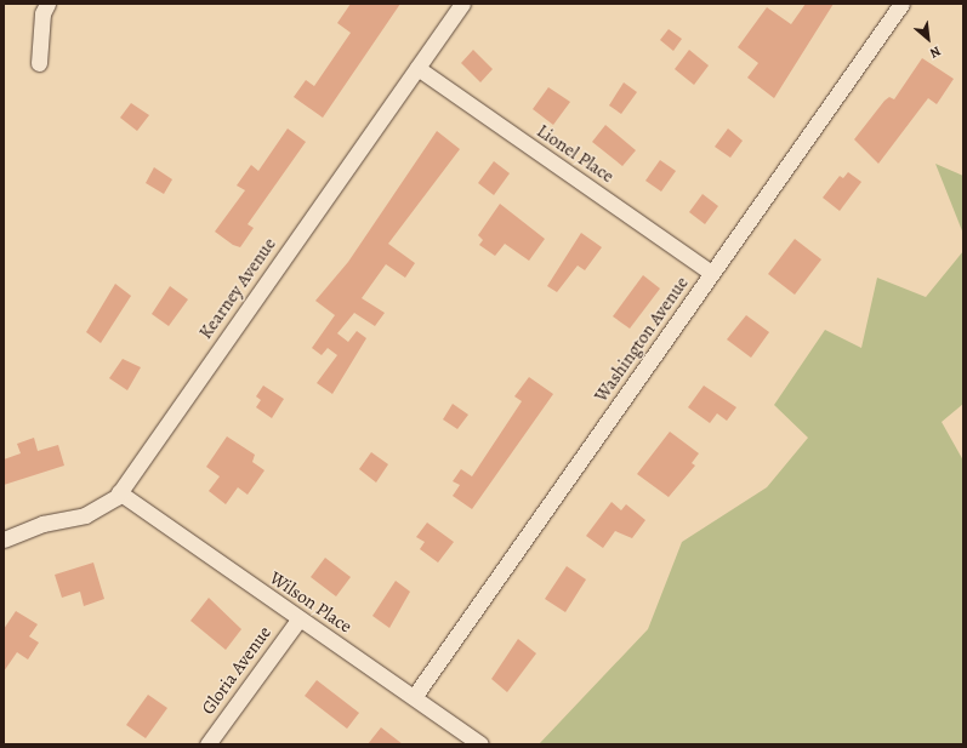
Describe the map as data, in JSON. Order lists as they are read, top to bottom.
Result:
{
  "streets": {
    "street": [
      "Lionel Place",
      "Kearney Avenue",
      "Washington Avenue",
      "Wilson Place",
      "Gloria Avenue"
    ]
  },
  "crossings": [
    ["Lionel Place", "Kearney Avenue"],
    ["Lionel Place", "Washington Avenue"],
    ["Kearney Avenue", "Wilson Place"],
    ["Washington Avenue", "Wilson Place"],
    ["Wilson Place", "Gloria Avenue"]
  ],
  "north": "bottom right"
}
